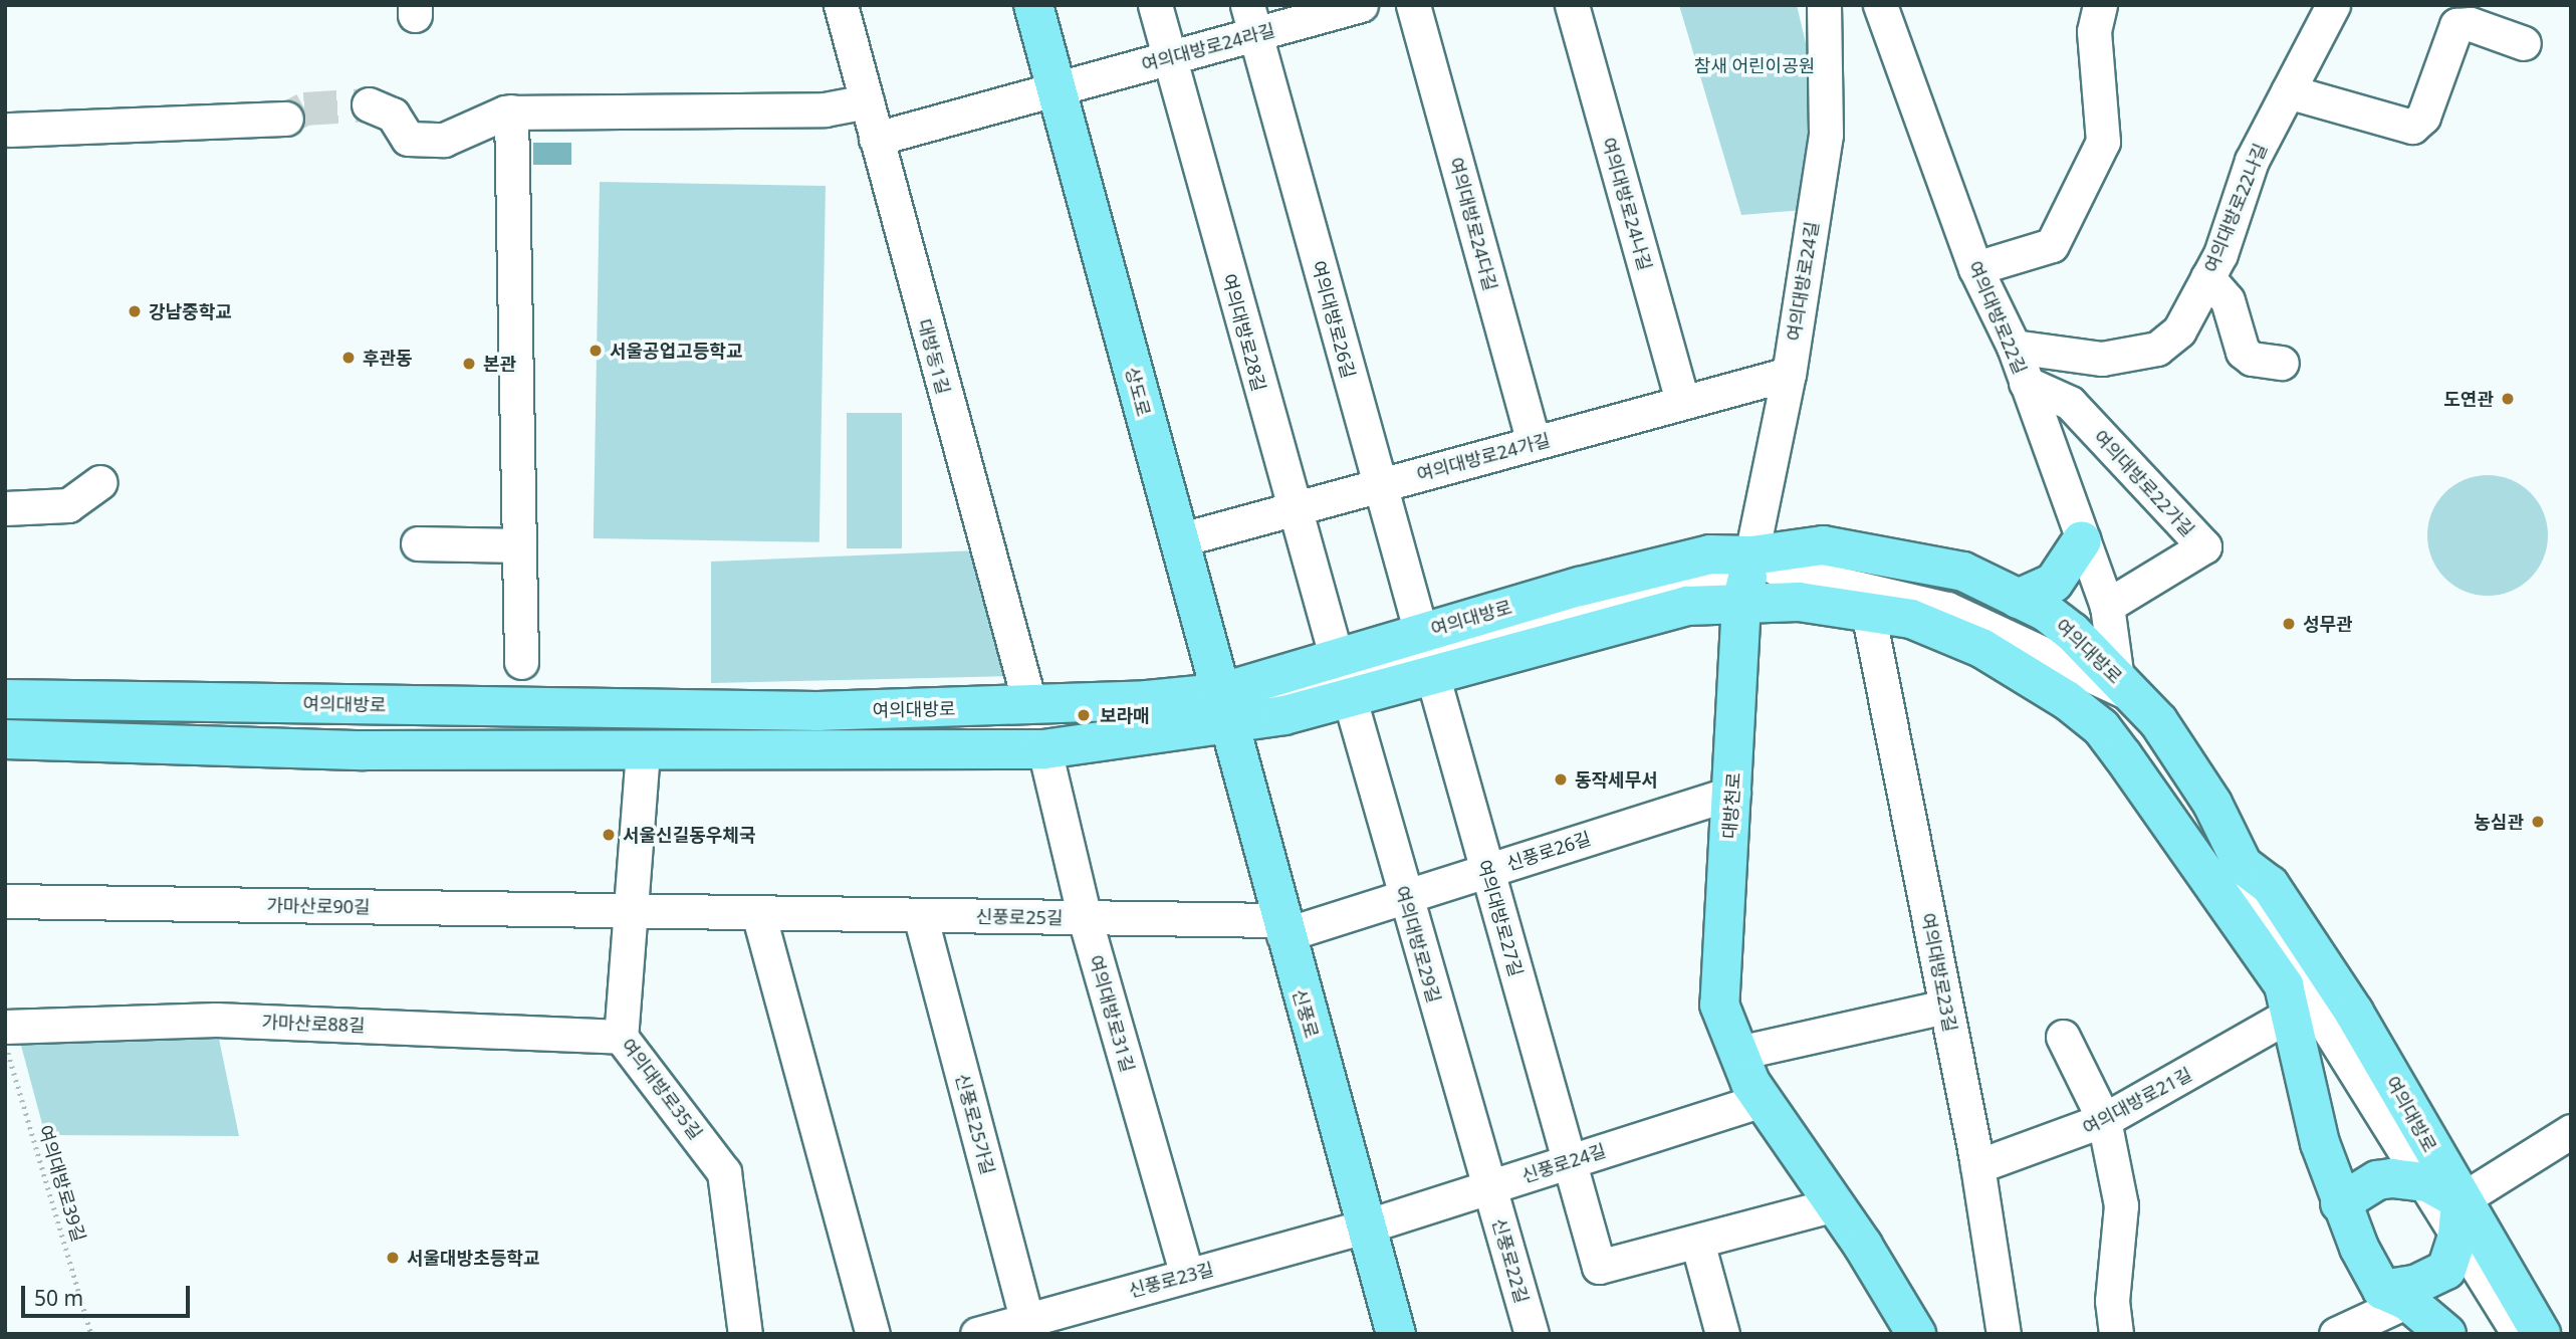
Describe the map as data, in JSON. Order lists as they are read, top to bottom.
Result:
{
  "streets": {
    "main road": [
      "상도로",
      "여의대방로",
      "대방천로",
      "신풍로"
    ],
    "street": [
      "여의대방로24라길",
      "여의대방로24나길",
      "여의대방로22나길",
      "여의대방로24다길",
      "여의대방로24길",
      "여의대방로22길",
      "여의대방로26길",
      "여의대방로28길",
      "대방동1길",
      "여의대방로24가길",
      "여의대방로22가길",
      "신풍로26길",
      "가마산로90길",
      "신풍로25길",
      "여의대방로27길",
      "여의대방로29길",
      "여의대방로23길",
      "여의대방로31길",
      "가마산로88길",
      "여의대방로35길",
      "여의대방로21길",
      "신풍로25가길",
      "신풍로24길",
      "신풍로22길",
      "신풍로23길"
    ],
    "path": ["여의대방로39길"]
  },
  "crossings": [
    ["여의대방로24라길", "여의대방로26길"],
    ["여의대방로24라길", "여의대방로28길"],
    ["여의대방로24라길", "상도로"],
    ["여의대방로24나길", "여의대방로24가길"],
    ["여의대방로22나길", "여의대방로22길"],
    ["여의대방로24다길", "여의대방로24가길"],
    ["여의대방로24길", "여의대방로24가길"],
    ["여의대방로24길", "여의대방로"],
    ["여의대방로24길", "대방천로"],
    ["여의대방로22길", "여의대방로22가길"],
    ["여의대방로22길", "여의대방로"],
    ["여의대방로26길", "여의대방로24가길"],
    ["여의대방로26길", "여의대방로"],
    ["여의대방로28길", "여의대방로24가길"],
    ["여의대방로28길", "여의대방로"],
    ["대방동1길", "여의대방로"],
    ["상도로", "여의대방로24가길"],
    ["상도로", "여의대방로"],
    ["상도로", "신풍로"],
    ["여의대방로", "대방천로"],
    ["여의대방로", "여의대방로27길"],
    ["여의대방로", "여의대방로29길"],
    ["여의대방로", "여의대방로23길"],
    ["여의대방로", "여의대방로31길"],
    ["여의대방로", "신풍로"],
    ["여의대방로", "여의대방로35길"],
    ["여의대방로", "여의대방로21길"],
    ["대방천로", "신풍로26길"],
    ["대방천로", "신풍로24길"],
    ["신풍로26길", "신풍로25길"],
    ["신풍로26길", "여의대방로27길"],
    ["신풍로26길", "여의대방로29길"],
    ["신풍로26길", "신풍로"],
    ["가마산로90길", "신풍로25길"],
    ["가마산로90길", "여의대방로35길"],
    ["신풍로25길", "여의대방로31길"],
    ["신풍로25길", "신풍로"],
    ["신풍로25길", "여의대방로35길"],
    ["신풍로25길", "신풍로25가길"],
    ["여의대방로27길", "신풍로24길"],
    ["여의대방로29길", "신풍로24길"],
    ["여의대방로29길", "신풍로22길"],
    ["여의대방로23길", "여의대방로21길"],
    ["여의대방로31길", "신풍로23길"],
    ["신풍로", "신풍로24길"],
    ["신풍로", "신풍로23길"],
    ["가마산로88길", "여의대방로35길"],
    ["신풍로25가길", "신풍로23길"],
    ["신풍로24길", "신풍로22길"],
    ["신풍로24길", "신풍로23길"]
  ],
  "parks": ["참새 어린이공원"],
  "places": [
    "강남중학교",
    "서울공업고등학교",
    "후관동",
    "본관",
    "도연관",
    "성무관",
    "보라매",
    "동작세무서",
    "농심관",
    "서울신길동우체국",
    "서울대방초등학교"
  ],
  "scale_bar": "50 m"
}
